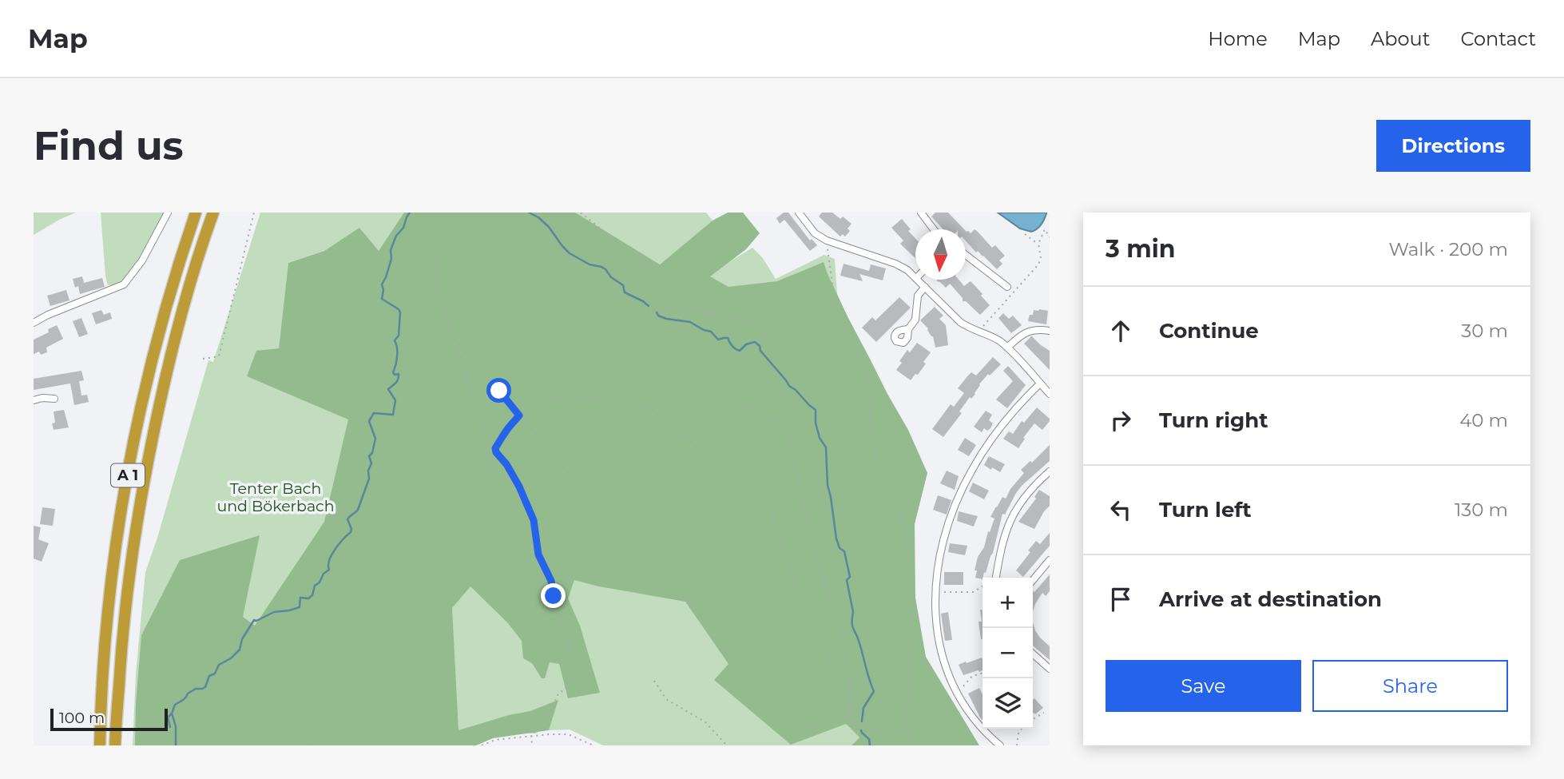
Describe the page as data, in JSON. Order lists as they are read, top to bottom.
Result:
{
  "streets": {
    "highway": ["A 1"]
  },
  "parks": ["Tenter Bach und Bökerbach"],
  "scale_bar": "100 m",
  "north": "bottom",
  "page": {
    "header": "Map",
    "nav": [
      "Home",
      "Map",
      "About",
      "Contact"
    ],
    "buttons": [
      "Directions",
      ["Save", "Share"]
    ],
    "title": "Find us",
    "heading": ["3 min", "Walk · 200 m"],
    "list": [
      ["Continue", "30 m"],
      ["Turn right", "40 m"],
      ["Turn left", "130 m"],
      "Arrive at destination"
    ],
    "map_buttons": ["+", "−"],
    "scale": "100 m"
  }
}
